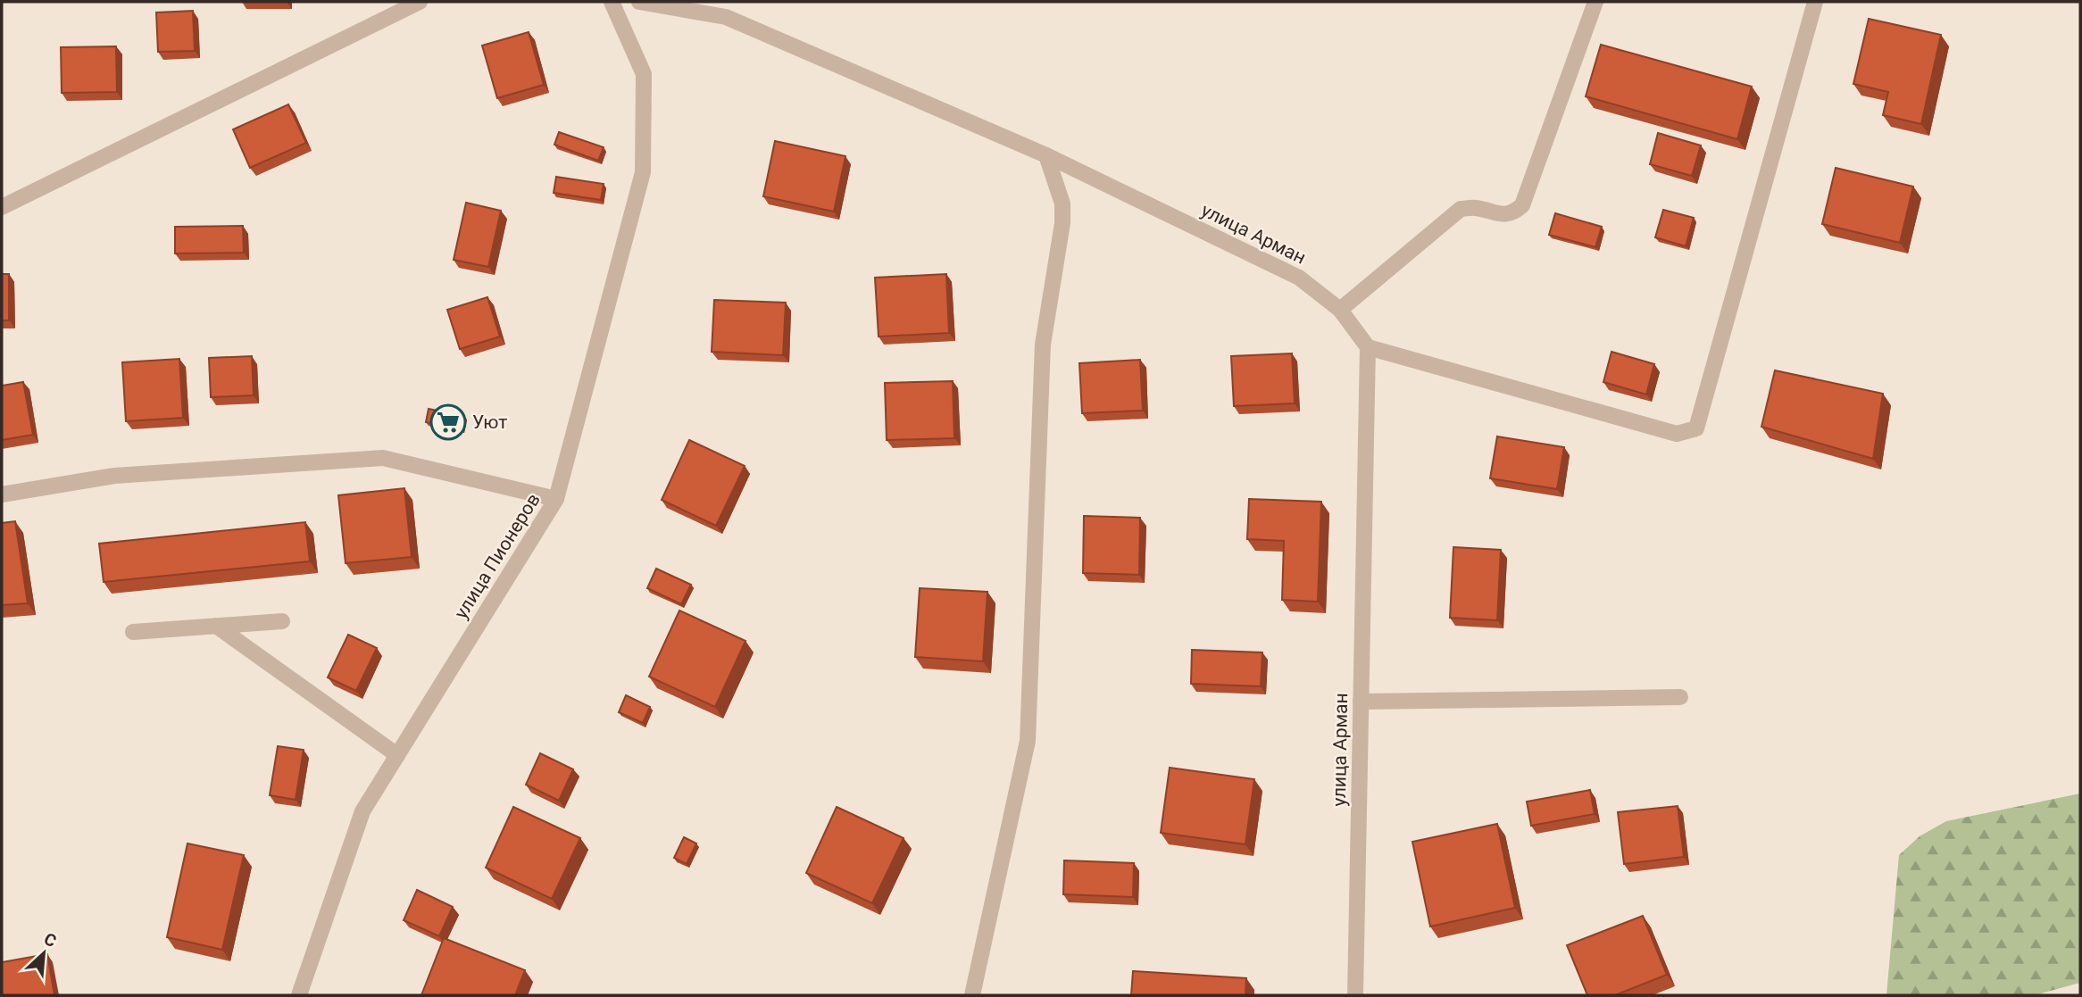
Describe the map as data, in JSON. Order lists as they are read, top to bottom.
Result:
{
  "streets": {
    "street": ["улица Арман", "улица Пионеров"]
  },
  "places": {
    "supermarket": ["Уют"]
  },
  "north": "top right"
}
